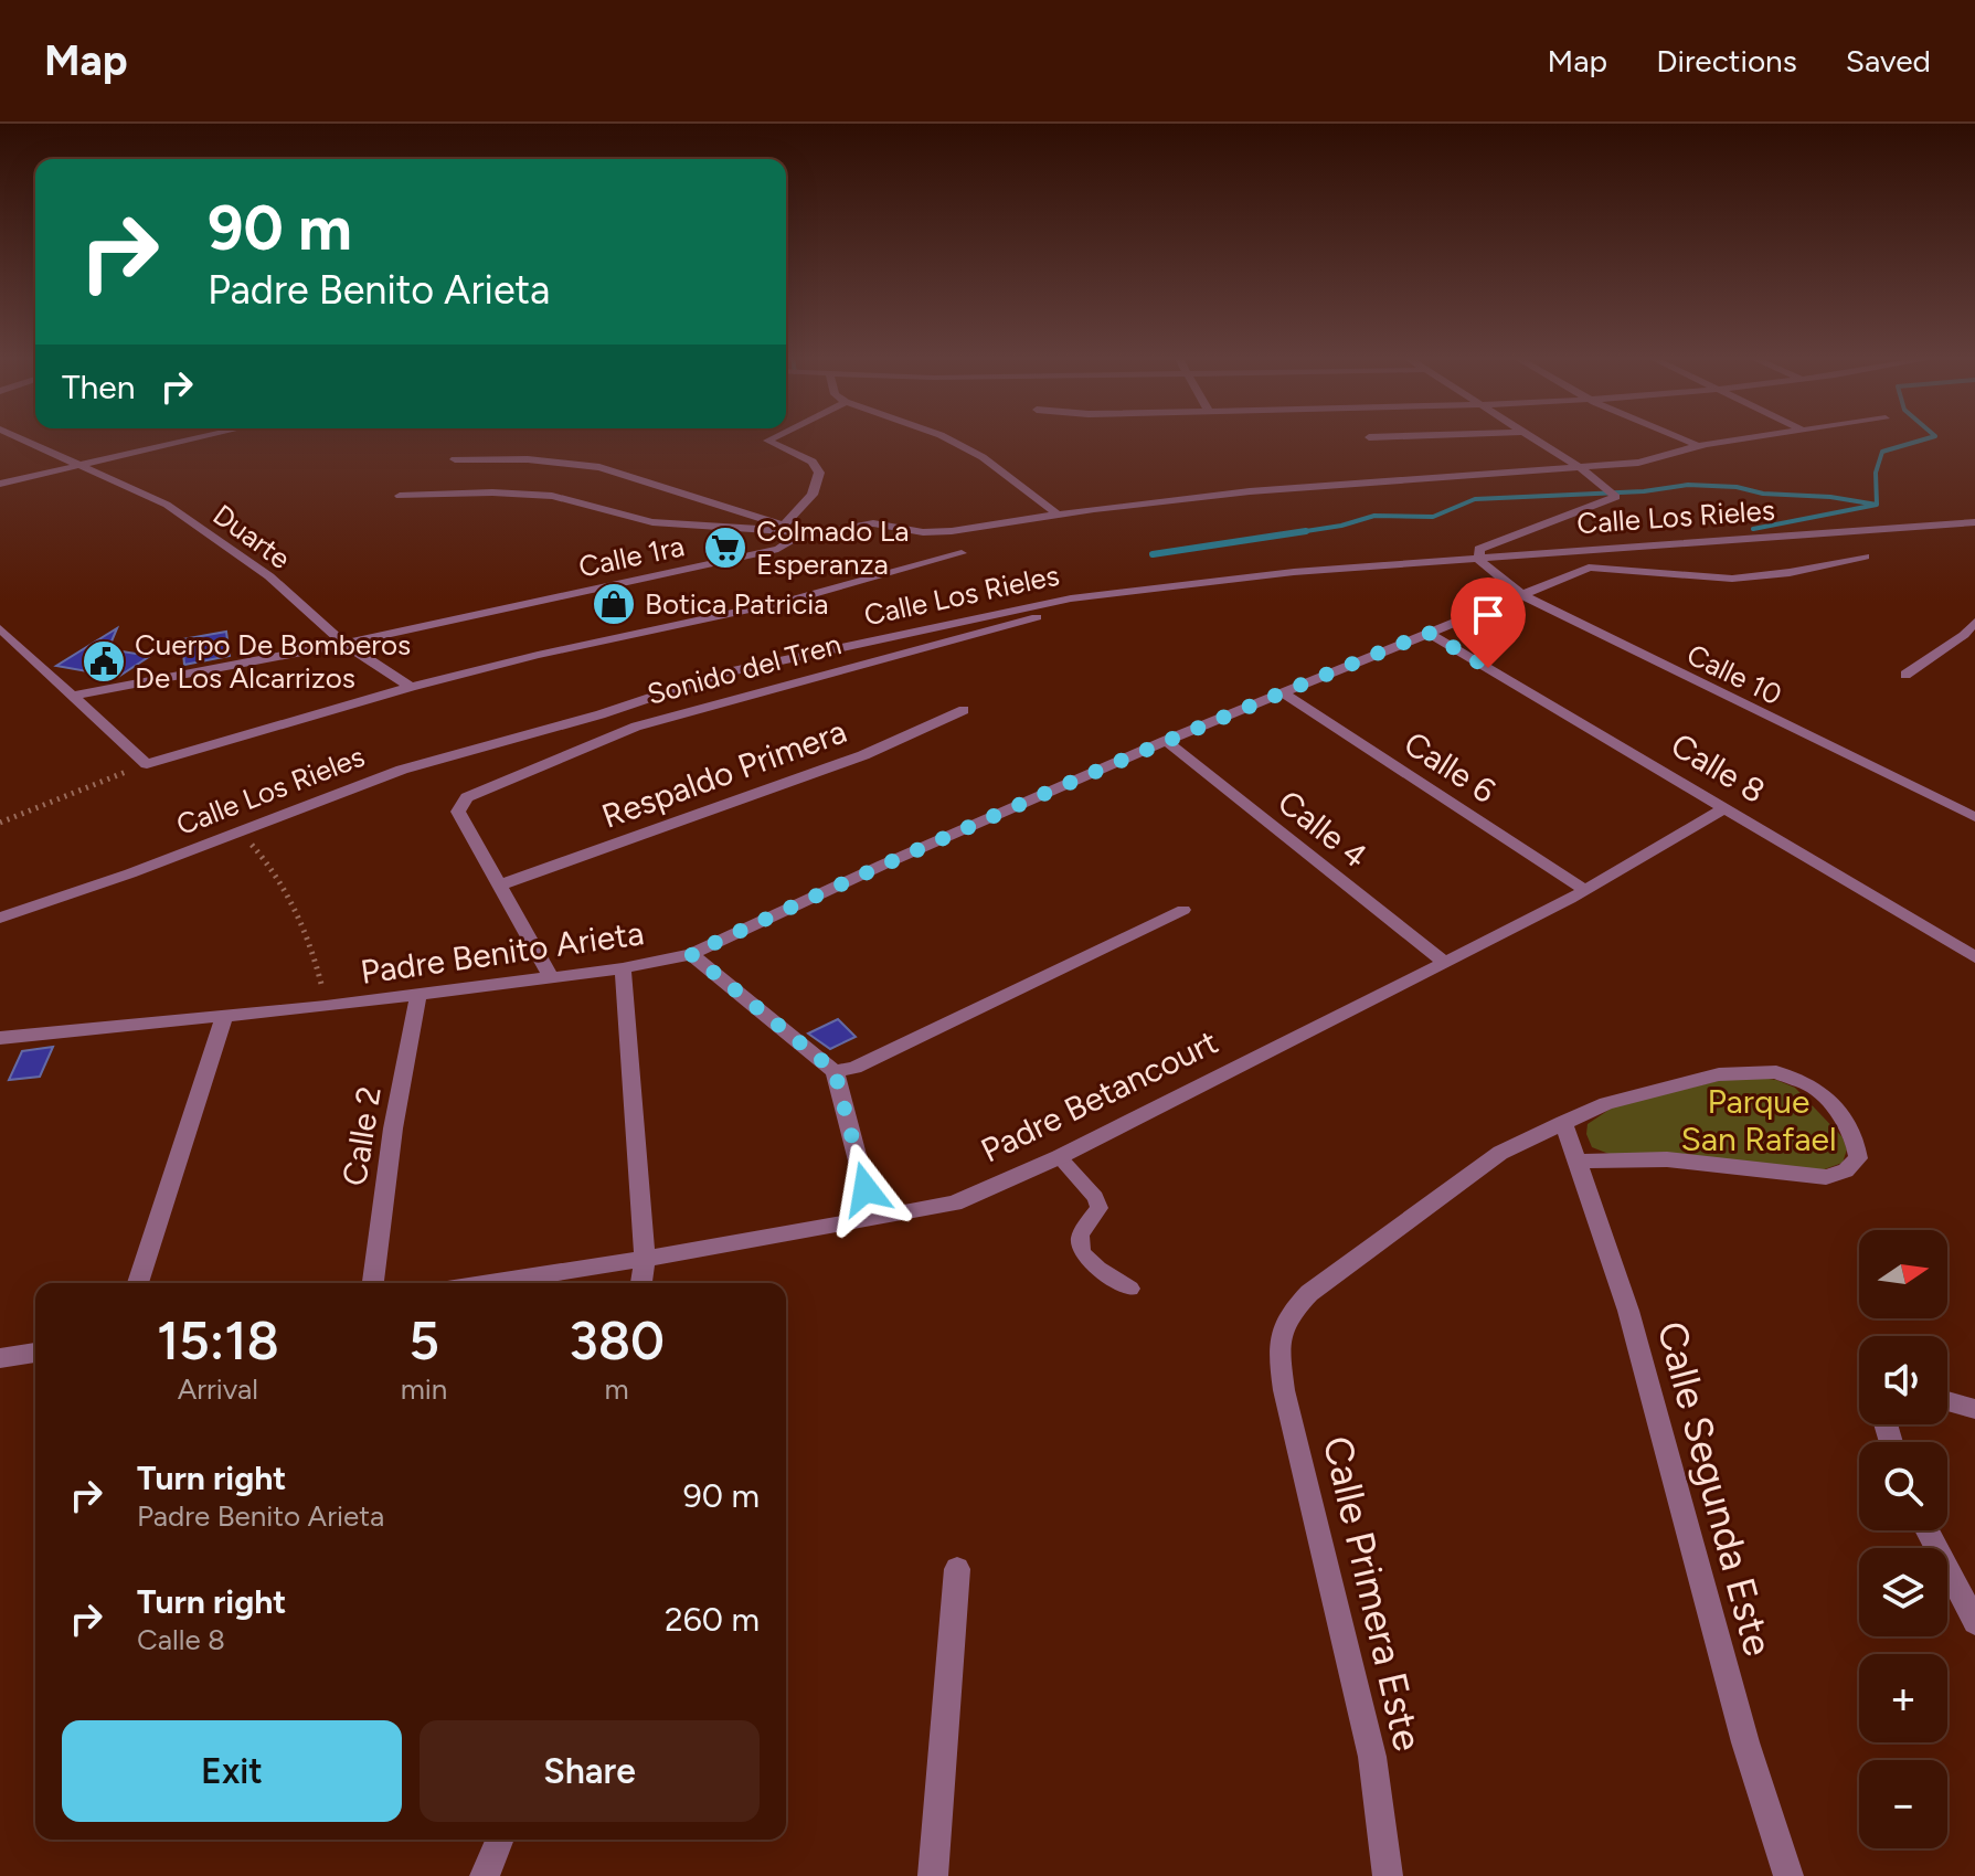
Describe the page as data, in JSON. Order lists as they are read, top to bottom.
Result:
{
  "streets": {
    "street": [
      "Calle Los Rieles",
      "Duarte",
      "Calle 1ra",
      "Sonido del Tren",
      "Calle 10",
      "Calle 6",
      "Calle 8",
      "Respaldo Primera",
      "Calle 4",
      "Padre Benito Arieta",
      "Padre Betancourt",
      "Calle 2",
      "Calle Segunda Este",
      "Calle Primera Este"
    ]
  },
  "crossings": [
    ["Calle Los Rieles", "Sonido del Tren"],
    ["Calle Los Rieles", "Calle 10"],
    ["Duarte", "Calle 1ra"],
    ["Sonido del Tren", "Respaldo Primera"],
    ["Calle 10", "Padre Benito Arieta"],
    ["Calle 6", "Padre Benito Arieta"],
    ["Calle 6", "Padre Betancourt"],
    ["Calle 8", "Padre Benito Arieta"],
    ["Calle 8", "Padre Betancourt"],
    ["Calle 4", "Padre Benito Arieta"],
    ["Calle 4", "Padre Betancourt"],
    ["Padre Benito Arieta", "Calle 2"],
    ["Calle Segunda Este", "Calle Primera Este"]
  ],
  "parks": ["Parque San Rafael"],
  "places": {
    "supermarket": ["Colmado La Esperanza"],
    "shop": ["Botica Patricia"],
    "public building": ["Cuerpo De Bomberos De Los Alcarrizos"]
  },
  "north": "right",
  "page": {
    "header": "Map",
    "nav": ["Map", "Directions", "Saved"],
    "turn": ["90 m", "Padre Benito Arieta"],
    "then": "Then",
    "map_buttons": ["+", "−"],
    "eta": [
      "15:18",
      "Arrival",
      "5",
      "min",
      "380",
      "m"
    ],
    "list": [
      {
        "name": "Turn right",
        "note": "Padre Benito Arieta",
        "value": "90 m"
      },
      {
        "name": "Turn right",
        "note": "Calle 8",
        "value": "260 m"
      }
    ],
    "buttons": ["Exit", "Share"]
  }
}
